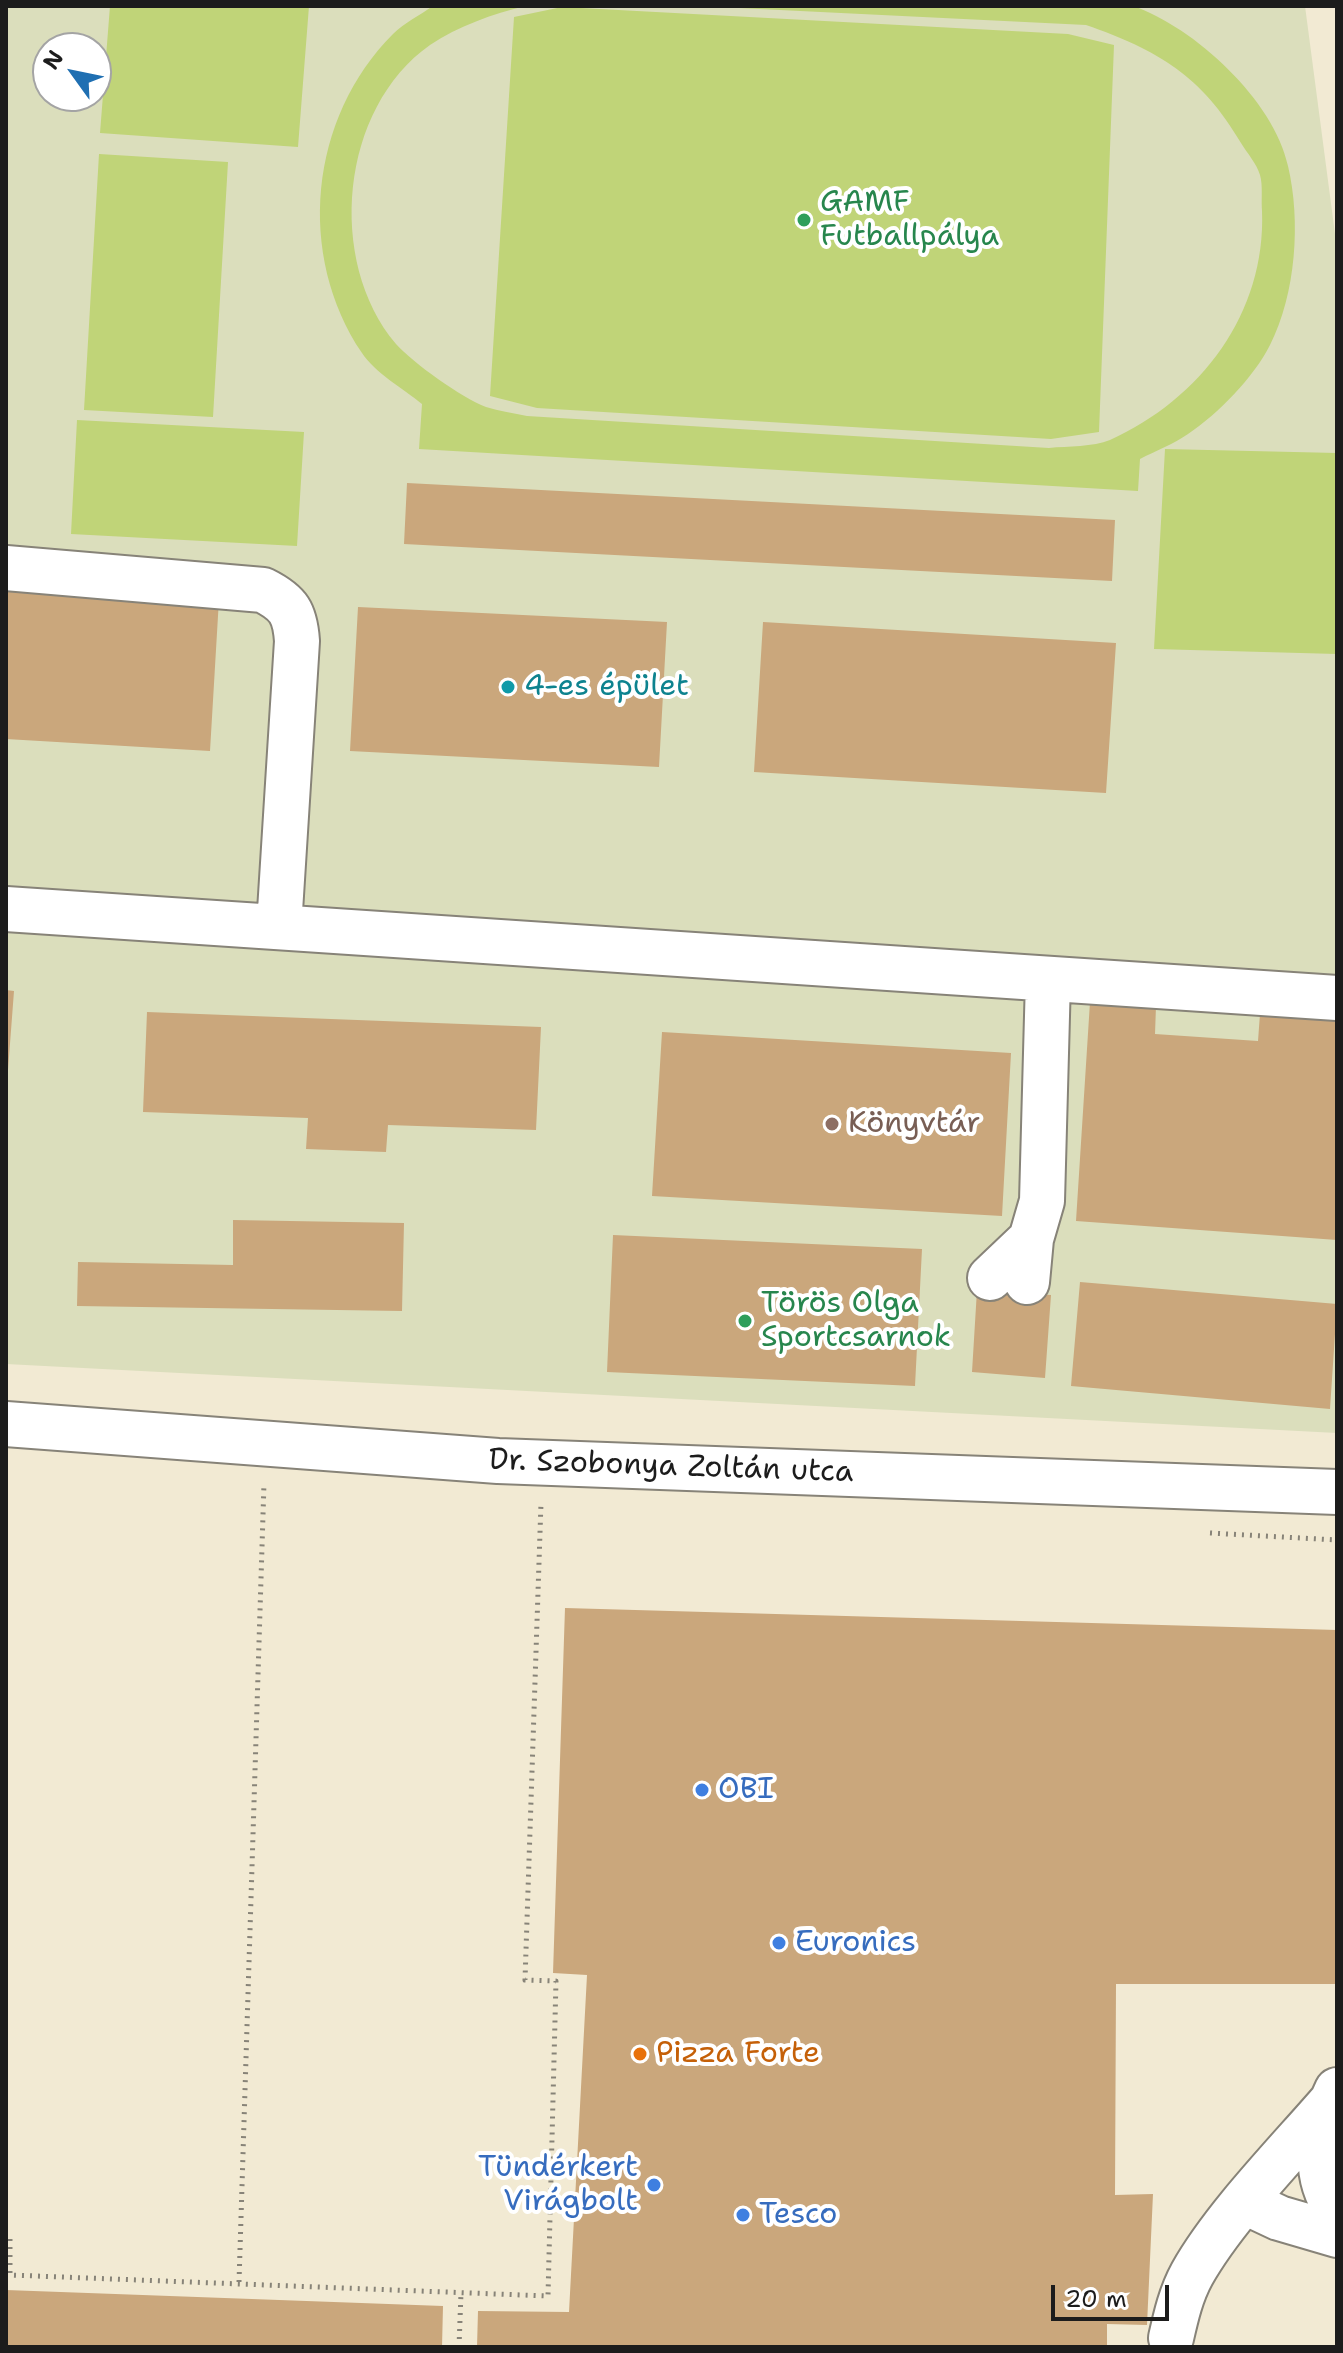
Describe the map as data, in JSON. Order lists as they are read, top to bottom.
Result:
{
  "streets": {
    "street": ["Dr. Szobonya Zoltán utca"]
  },
  "places": [
    "GAMF Futballpálya",
    "4-es épület",
    "Könyvtár",
    "Törös Olga Sportcsarnok",
    "OBI",
    "Euronics",
    "Pizza Forte",
    "Tündérkert Virágbolt",
    "Tesco"
  ],
  "scale_bar": "20 m",
  "north": "top left"
}
